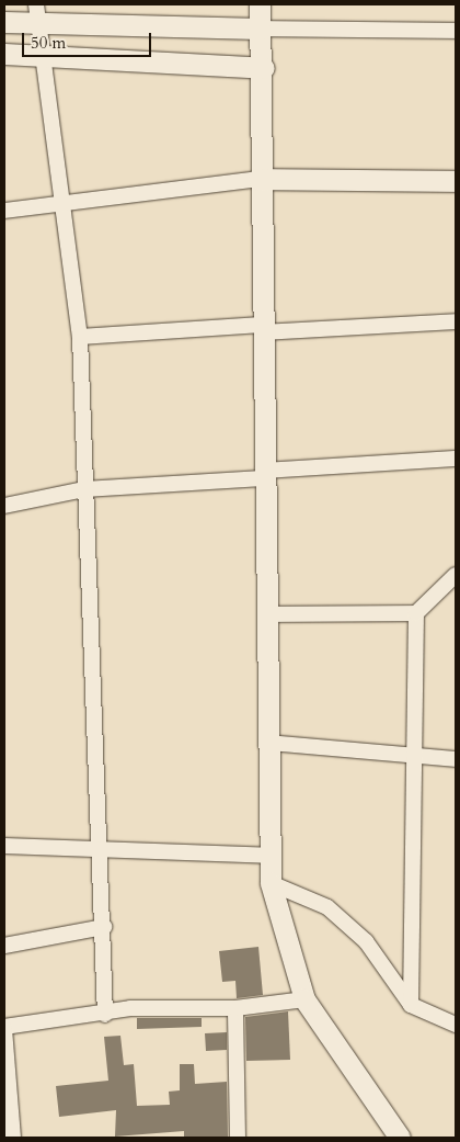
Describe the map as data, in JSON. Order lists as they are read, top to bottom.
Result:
{
  "scale_bar": "50 m"
}
